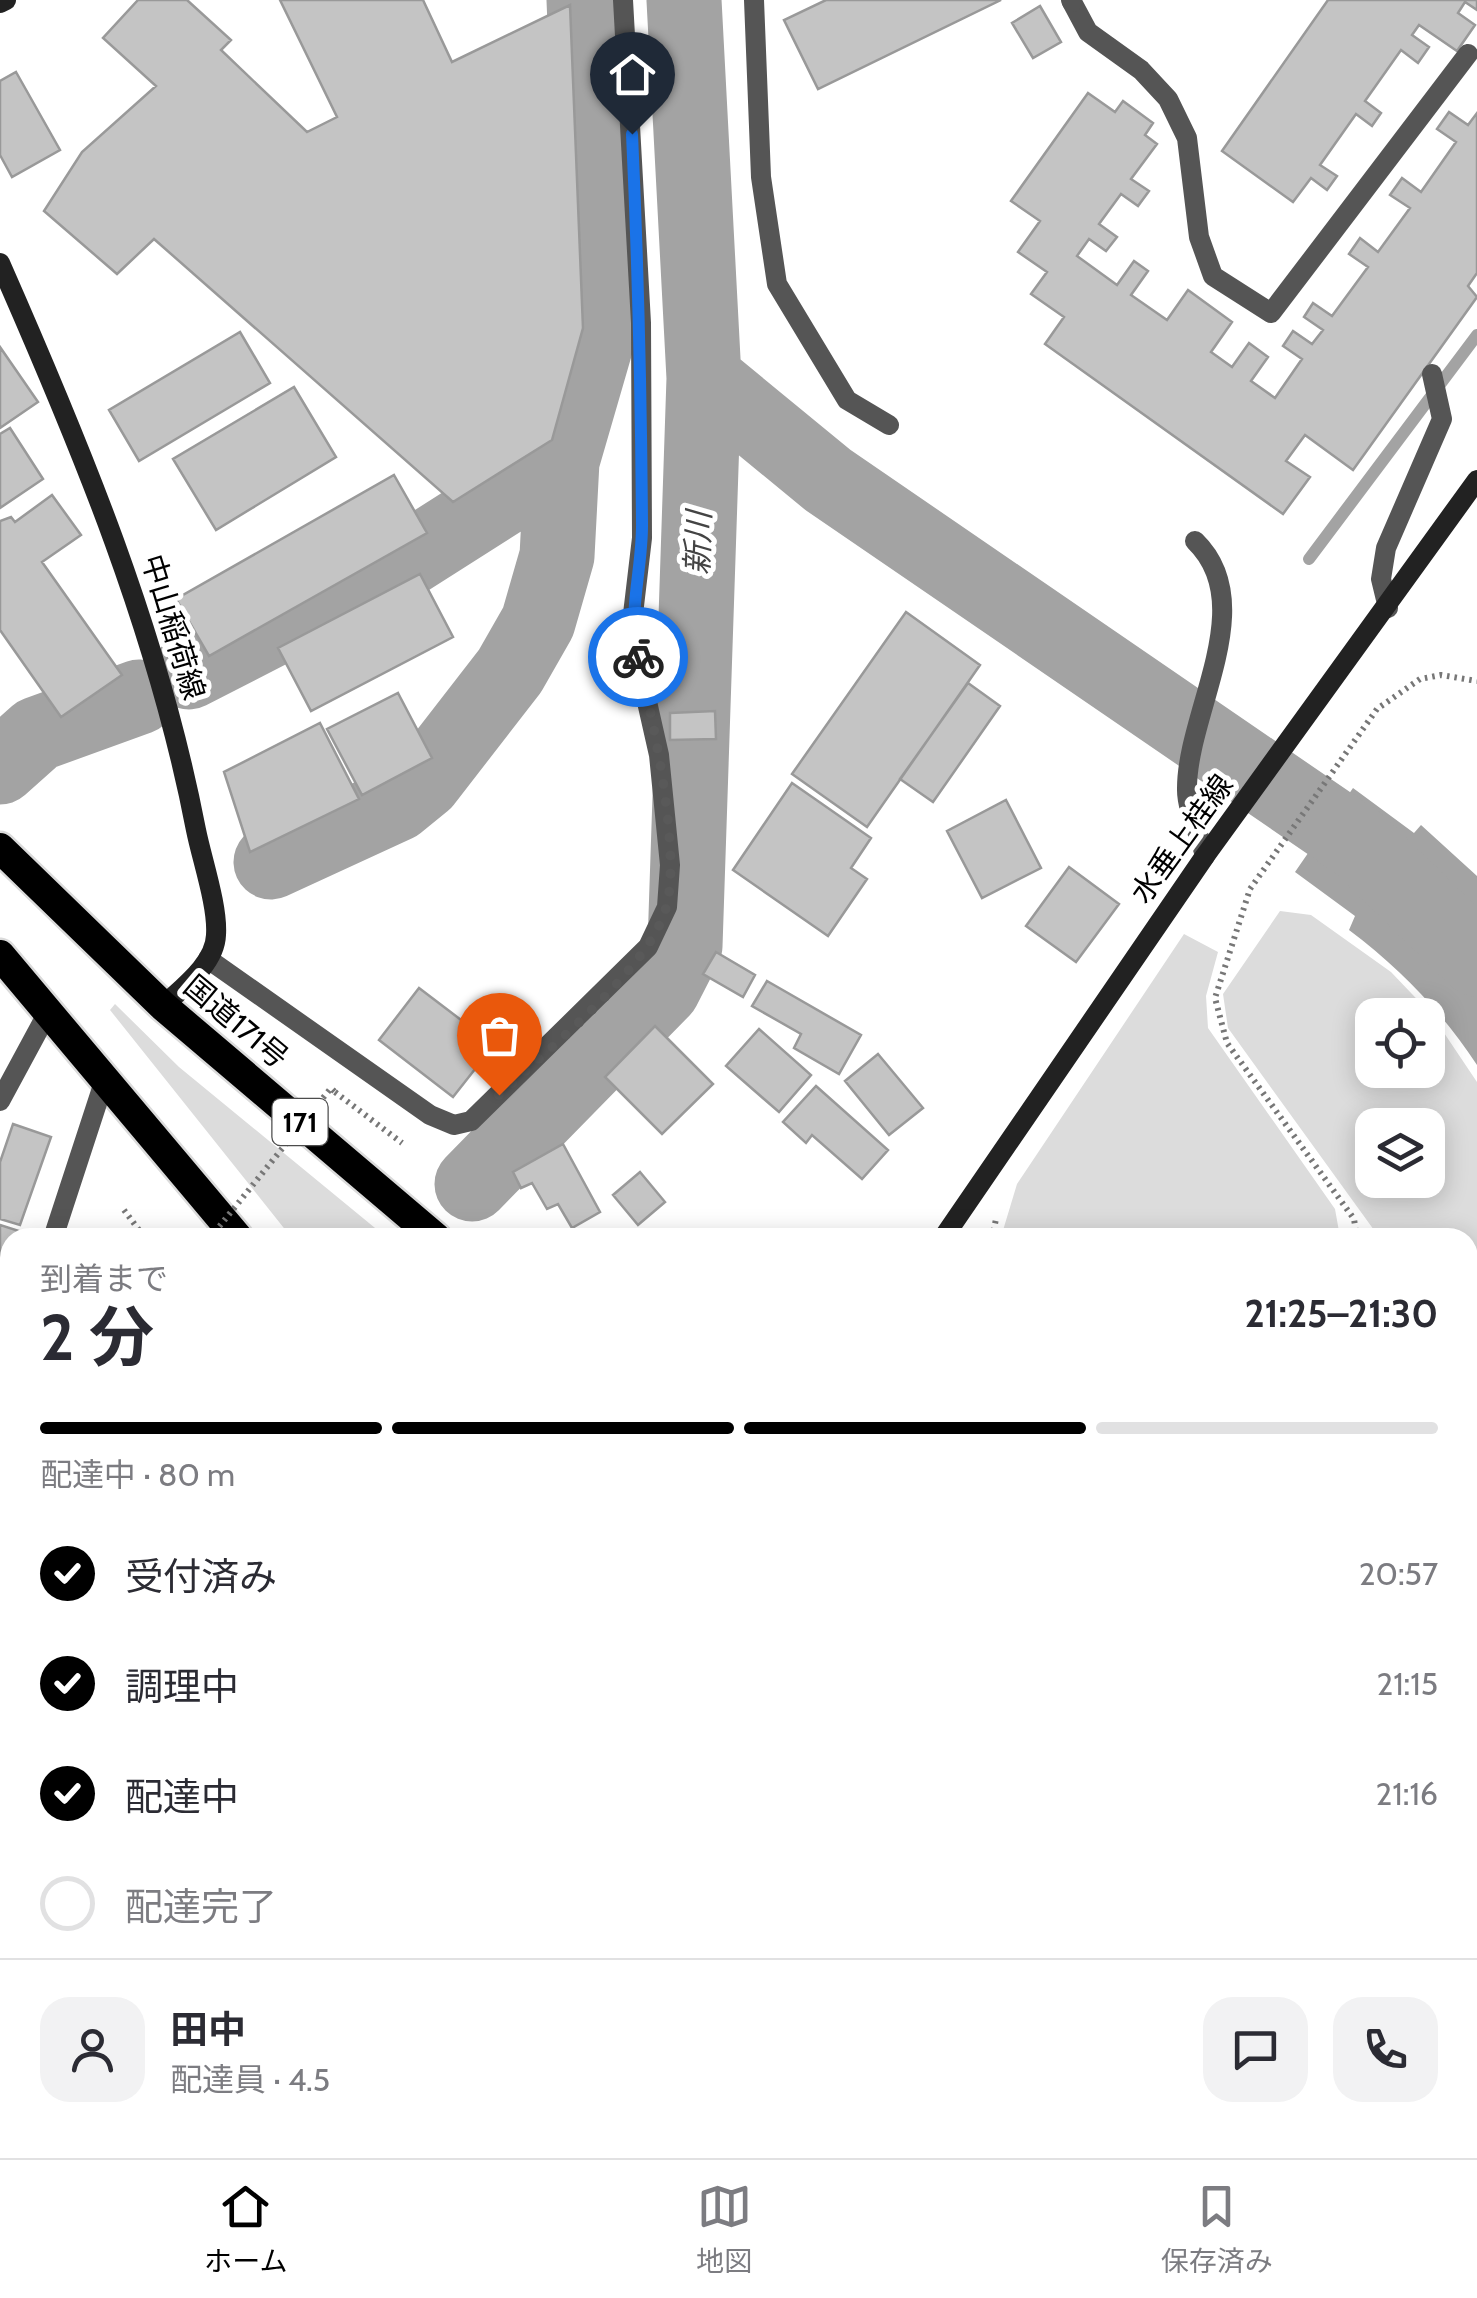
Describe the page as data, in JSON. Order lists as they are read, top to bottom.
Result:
{
  "streets": {
    "highway": ["国道171号", "171"],
    "main road": ["中山稲荷線", "水垂上桂線"]
  },
  "water": ["新川"],
  "page": {
    "heading": ["2 分", "到着まで", "21:25–21:30"],
    "panel": ["田中", "配達員 · 4.5"],
    "bar": "配達中 · 80 m",
    "list": [
      ["受付済み", "20:57"],
      ["調理中", "21:15"],
      ["配達中", "21:16"],
      "配達完了"
    ],
    "tabs": ["ホーム", "地図", "保存済み"]
  }
}
